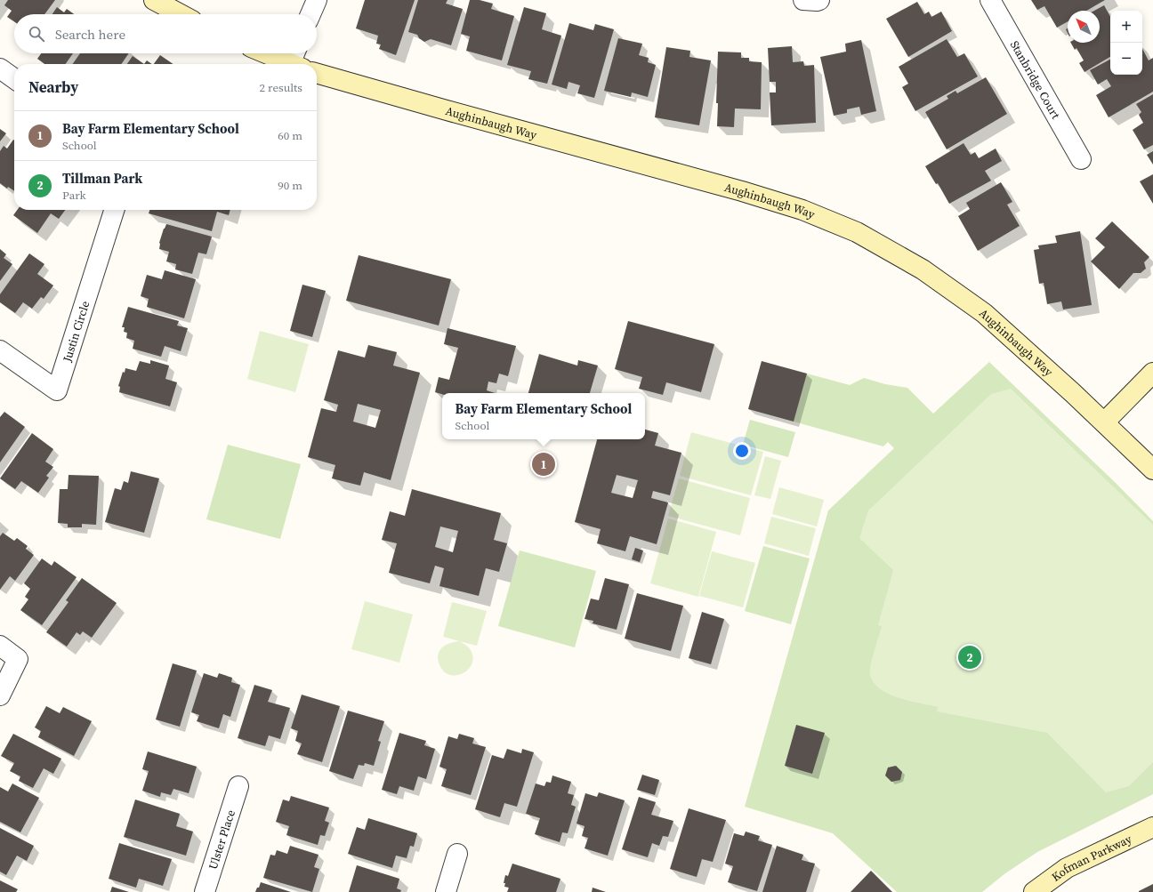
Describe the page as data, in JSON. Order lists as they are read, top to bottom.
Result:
{
  "streets": {
    "street": [
      "Stanbridge Court",
      "Aughinbaugh Way",
      "Justin Circle",
      "Ulster Place",
      "Kofman Parkway"
    ]
  },
  "north": "top left",
  "page": {
    "map_buttons": ["+", "−"],
    "search": "Search here",
    "heading": ["Nearby", "2 results"],
    "list": [
      {
        "mark": "1",
        "name": "Bay Farm Elementary School",
        "note": "School",
        "value": "60 m"
      },
      {
        "mark": "2",
        "name": "Tillman Park",
        "note": "Park",
        "value": "90 m"
      }
    ],
    "popup": ["Bay Farm Elementary School", "School"],
    "pins": ["1", "2"]
  }
}
